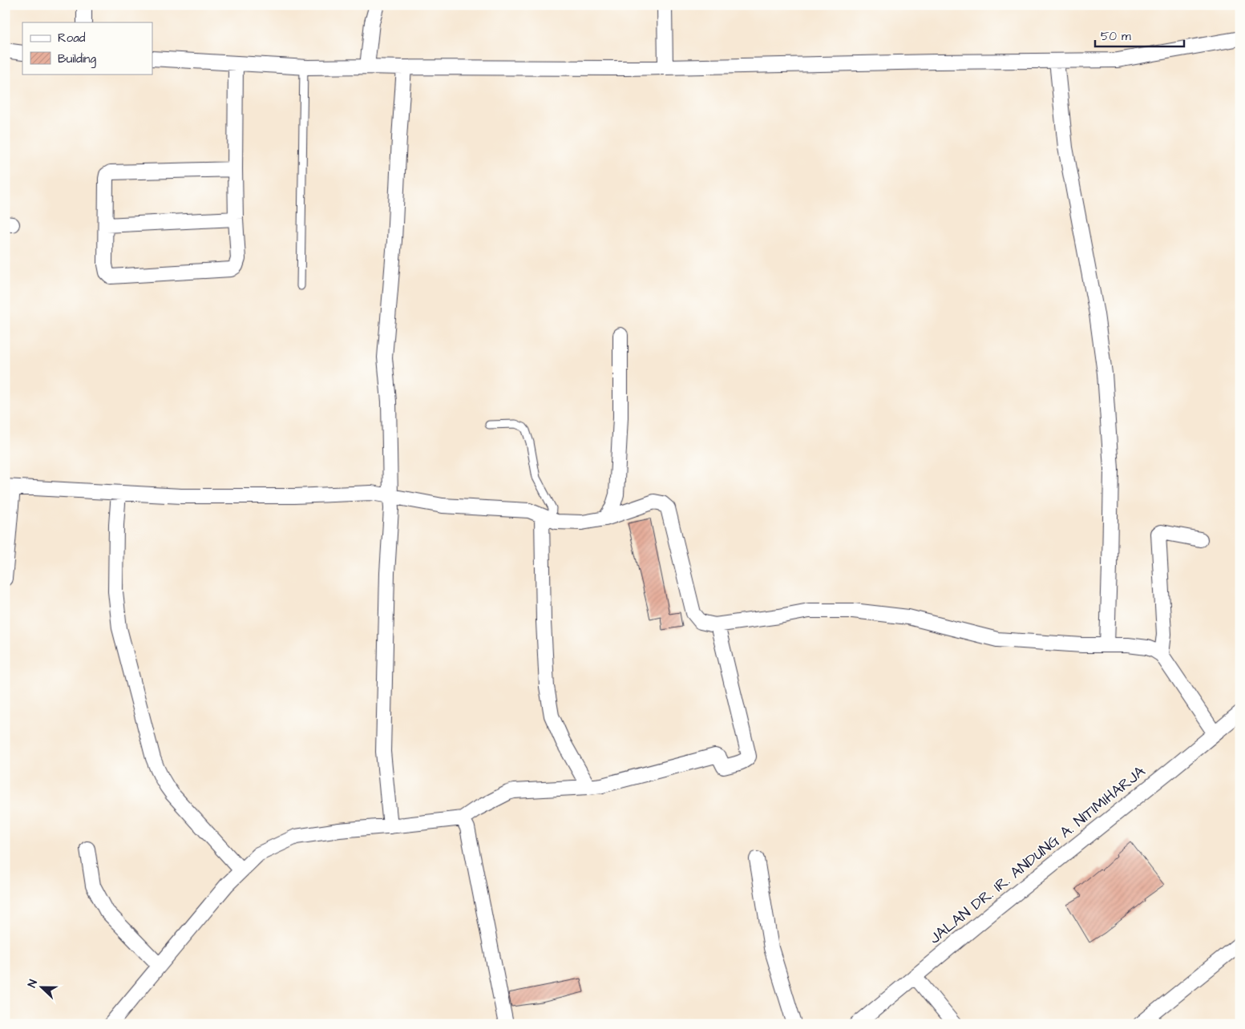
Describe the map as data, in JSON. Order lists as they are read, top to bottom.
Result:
{
  "streets": {
    "street": ["JALAN DR. IR. ANDUNG A. NITIMIHARJA"]
  },
  "legend": ["Road", "Building"],
  "scale_bar": "50 m",
  "north": "left"
}
